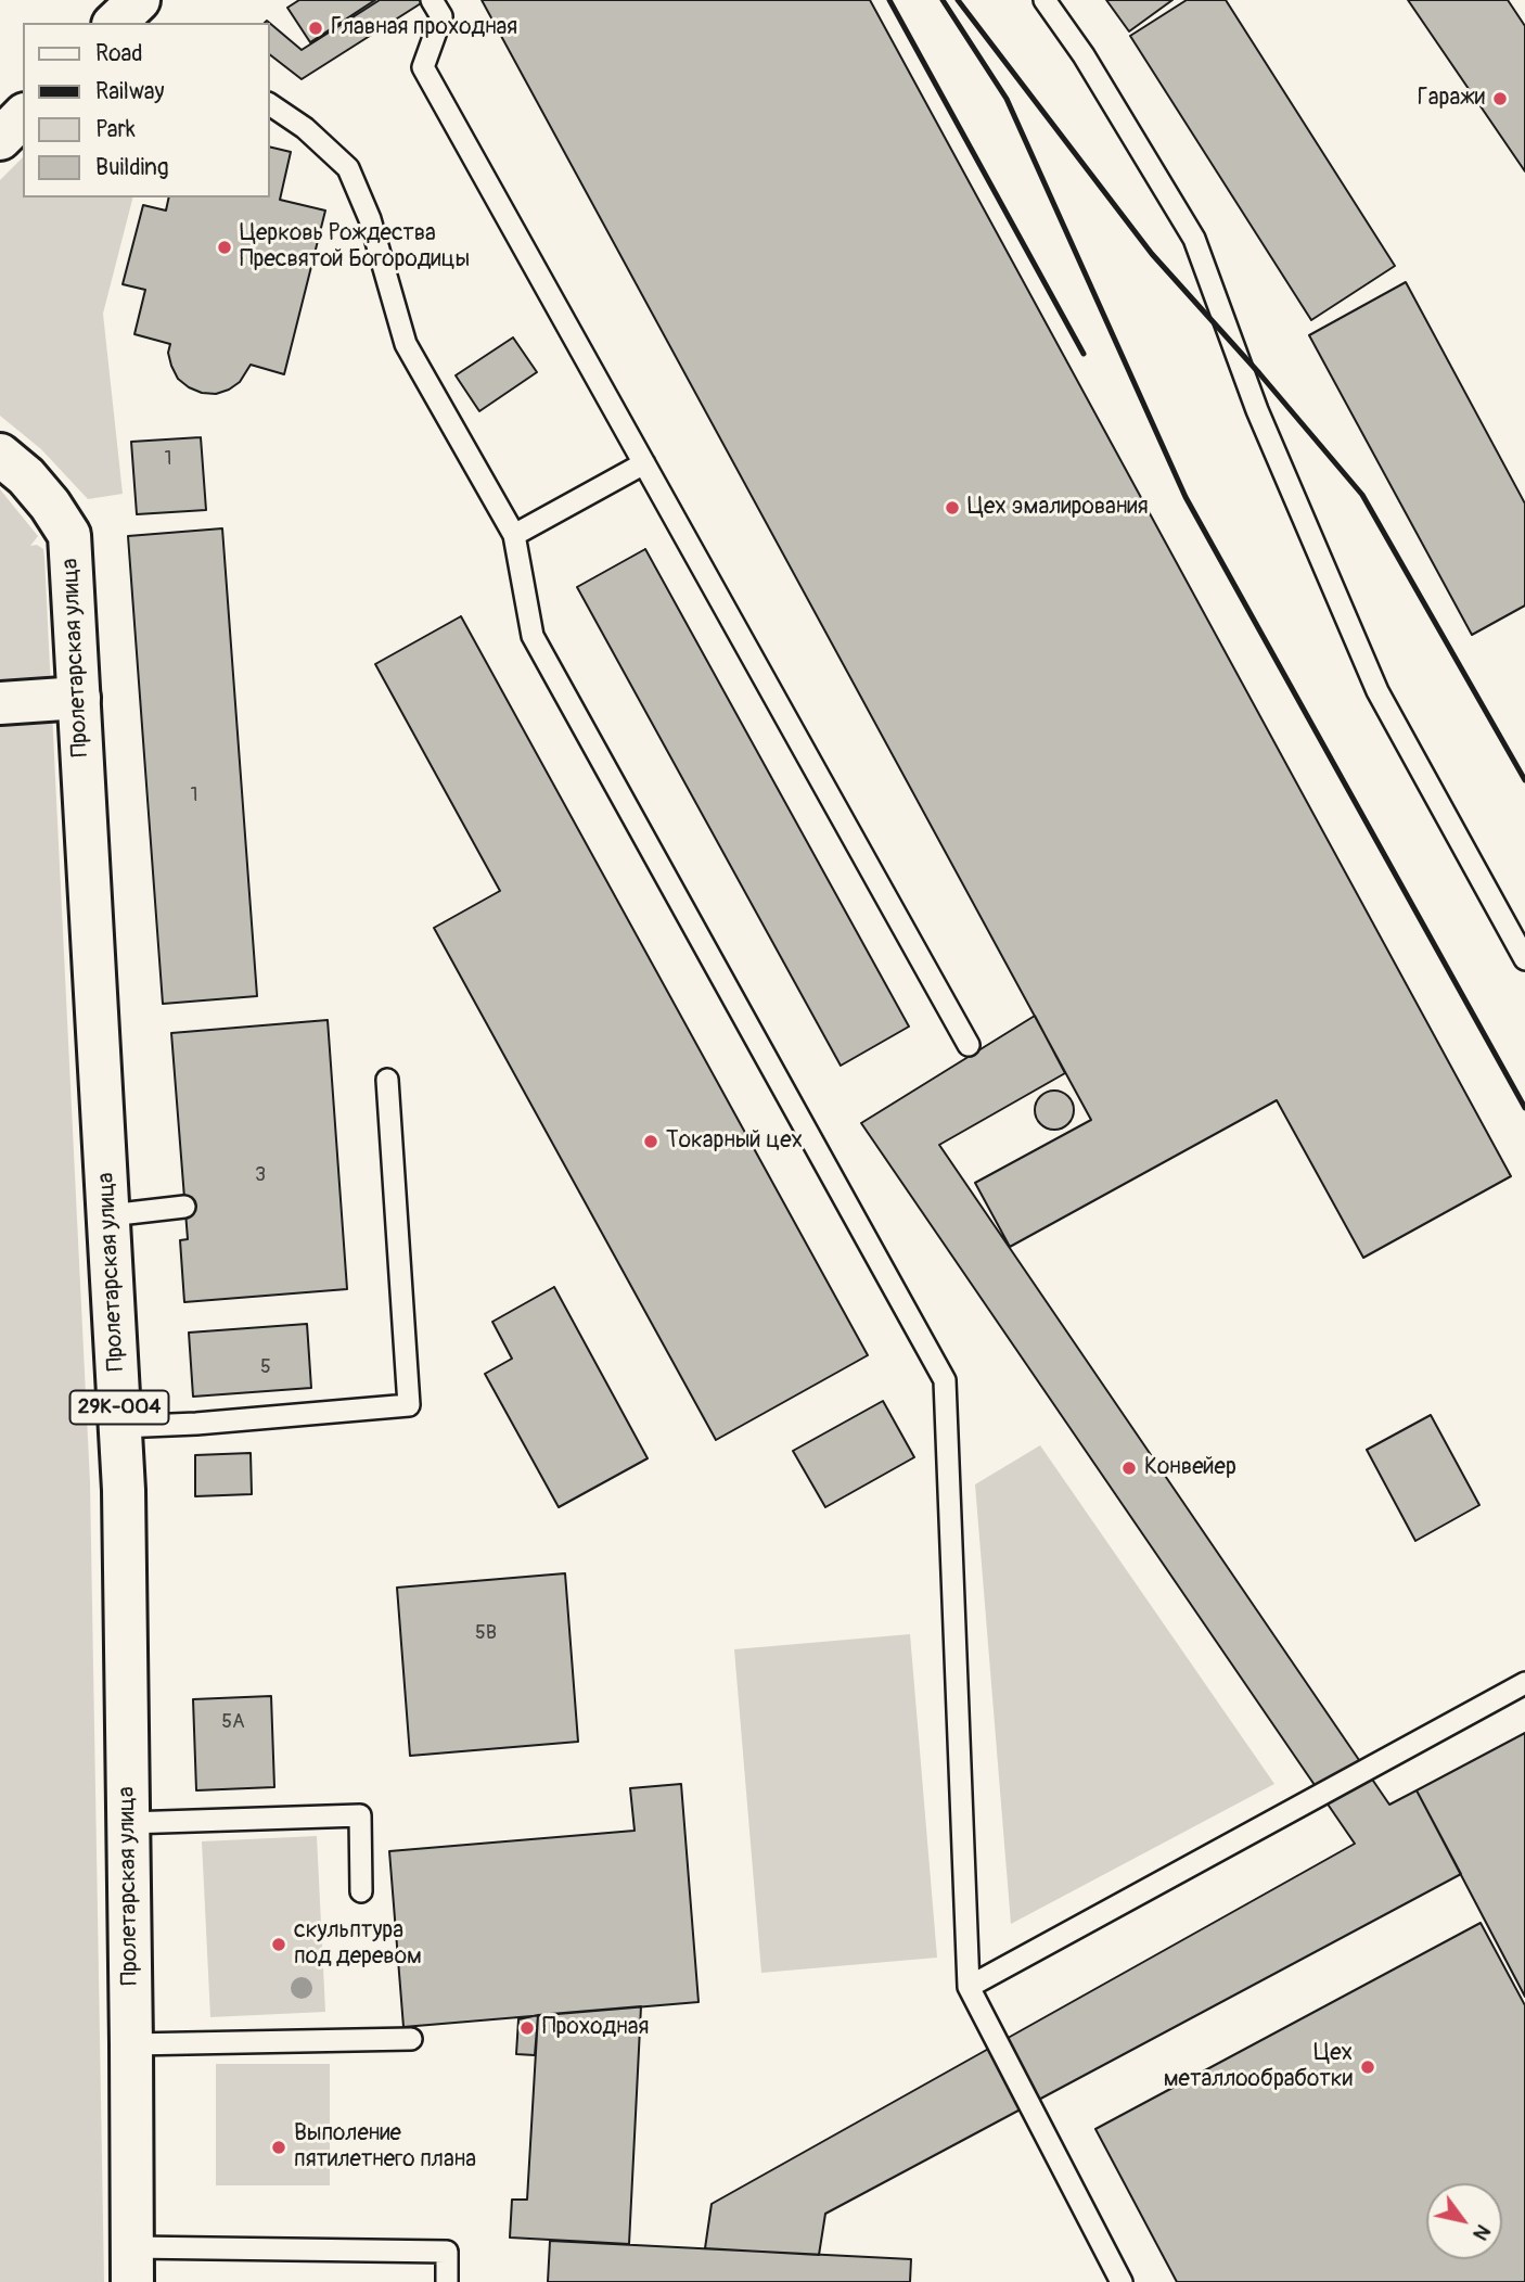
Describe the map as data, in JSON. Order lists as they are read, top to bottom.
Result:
{
  "streets": {
    "main road": ["Пролетарская улица", "29К-004"]
  },
  "places": [
    "Главная проходная",
    "Гаражи",
    "Церковь Рождества Пресвятой Богородицы",
    "Цех эмалирования",
    "Токарный цех",
    "Конвейер",
    "скульптура под деревом",
    "Проходная",
    "Цех металлообработки",
    "Выполение пятилетнего плана"
  ],
  "house_numbers": [
    "1",
    "1",
    "3",
    "5",
    "5В",
    "5А"
  ],
  "legend": [
    "Road",
    "Railway",
    "Park",
    "Building"
  ],
  "north": "bottom right"
}
